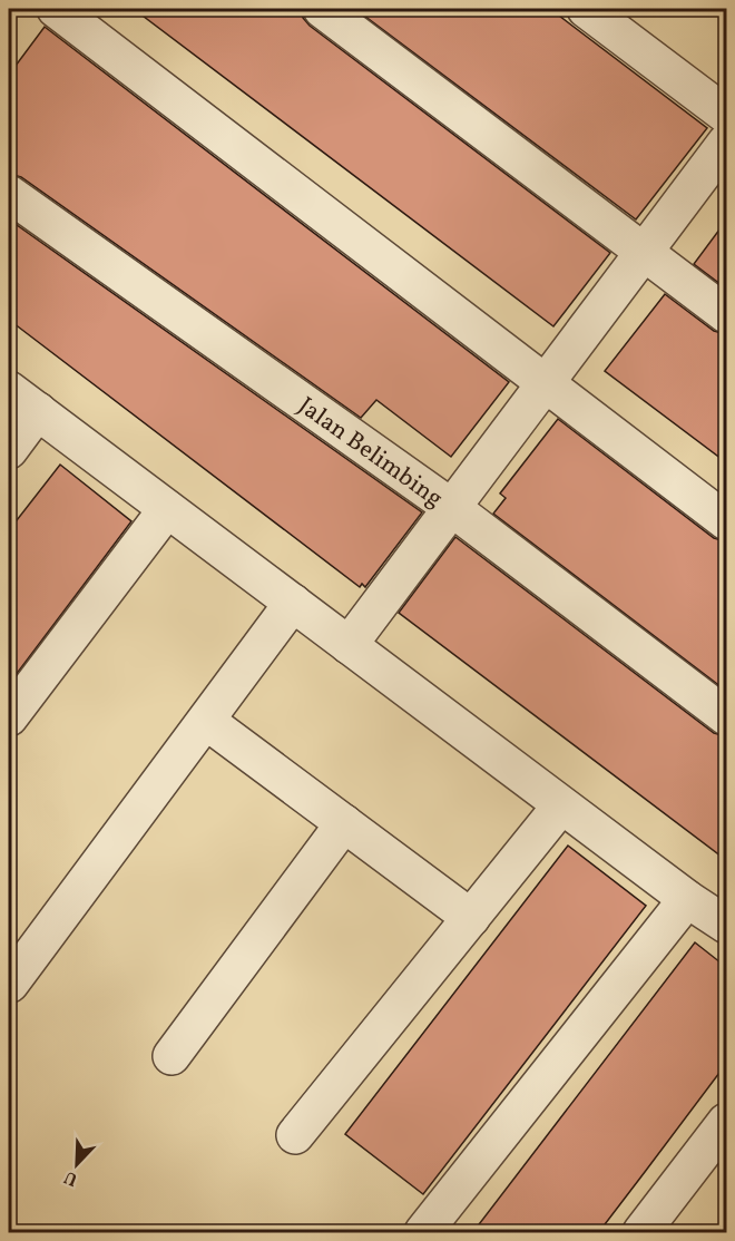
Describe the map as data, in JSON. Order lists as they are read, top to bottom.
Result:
{
  "streets": {
    "street": ["Jalan Belimbing"]
  },
  "north": "bottom left"
}
